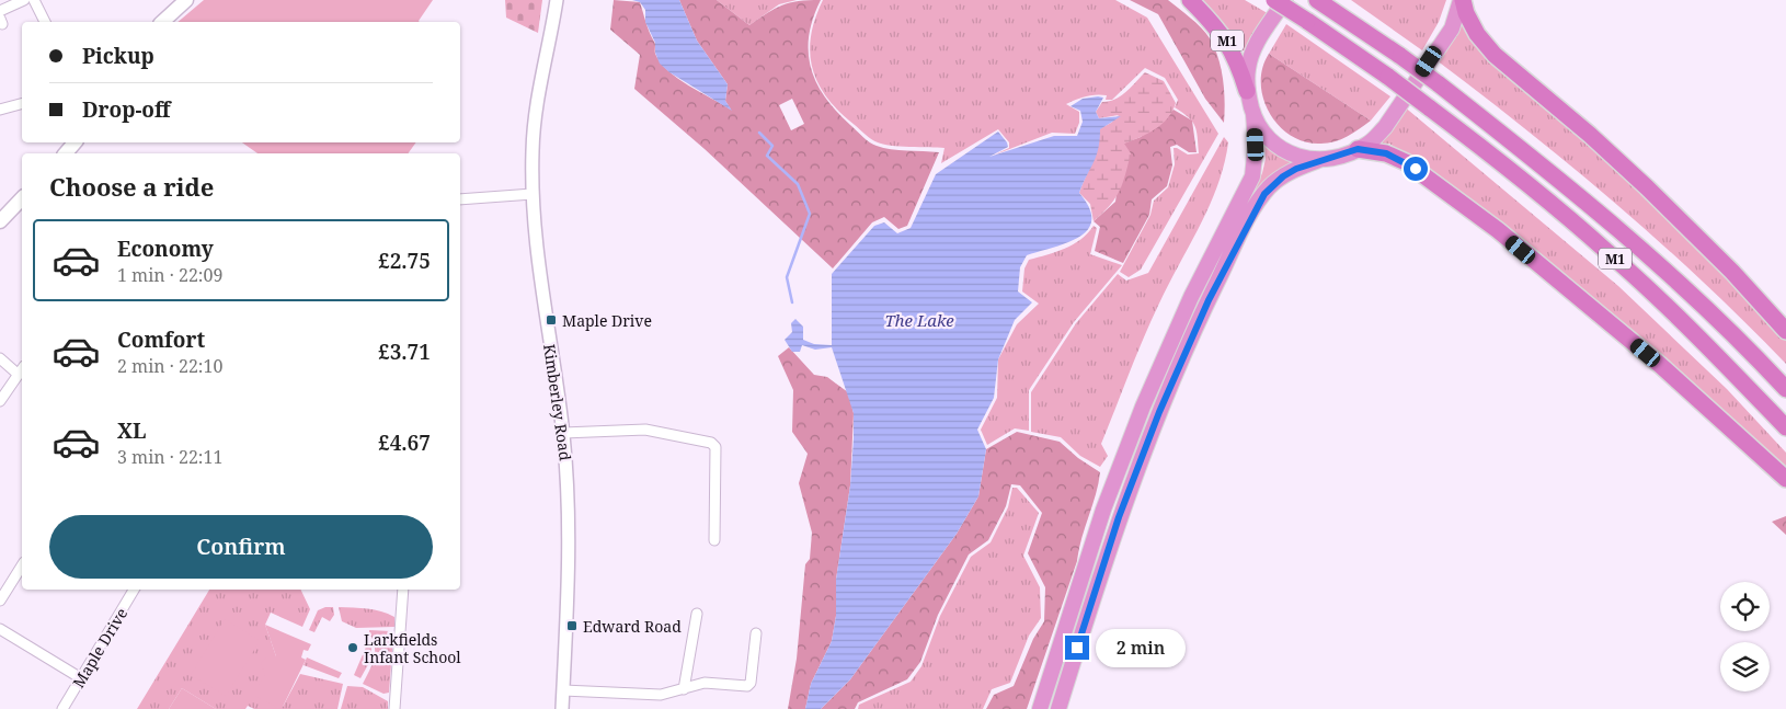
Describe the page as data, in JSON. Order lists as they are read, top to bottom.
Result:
{
  "streets": {
    "highway": ["M1"],
    "street": ["Kimberley Road", "Maple Drive"]
  },
  "water": ["The Lake"],
  "places": {
    "transit": ["Maple Drive", "Edward Road"],
    "other": ["Larkfields Infant School"]
  },
  "page": {
    "banner": ["Pickup", "Drop-off"],
    "heading": "Choose a ride",
    "list": [
      {
        "name": "Economy",
        "note": "1 min · 22:09",
        "value": "£2.75"
      },
      {
        "name": "Comfort",
        "note": "2 min · 22:10",
        "value": "£3.71"
      },
      {
        "name": "XL",
        "note": "3 min · 22:11",
        "value": "£4.67"
      }
    ],
    "buttons": "Confirm",
    "bubble": "2 min"
  }
}
